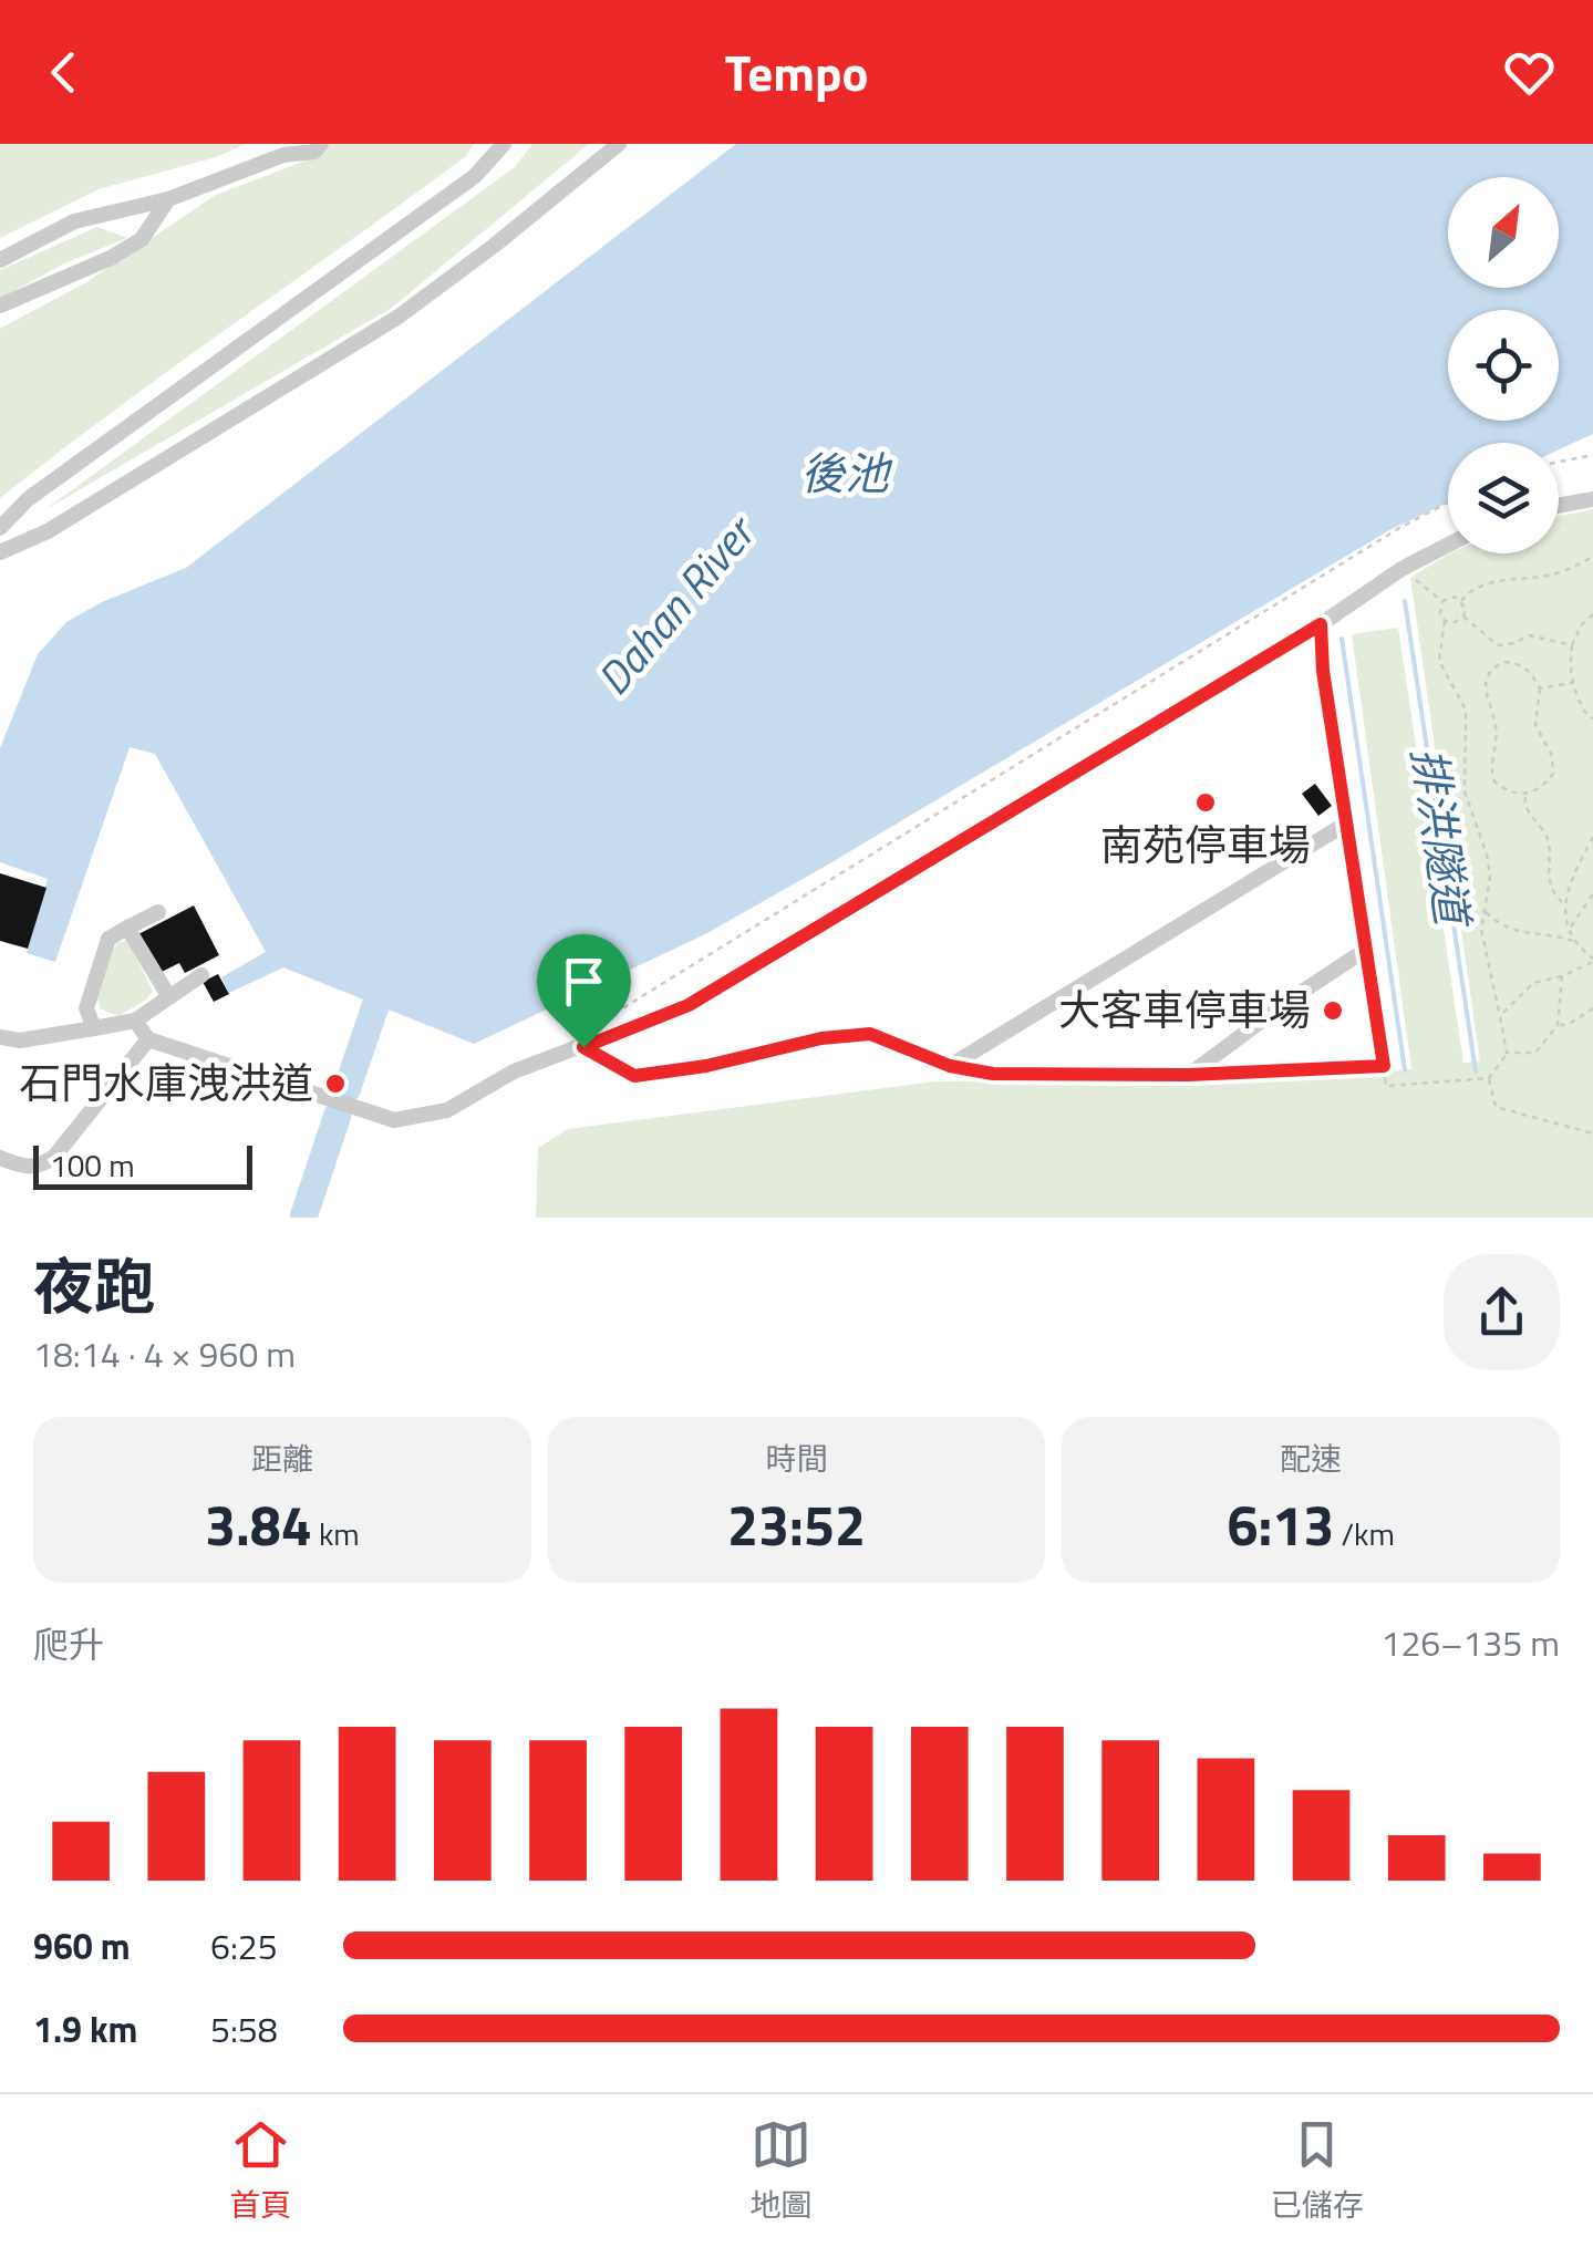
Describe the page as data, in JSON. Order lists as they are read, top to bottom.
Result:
{
  "water": ["後池", "Dahan River", "排洪隧道"],
  "places": ["南苑停車場", "大客車停車場", "石門水庫洩洪道"],
  "scale_bar": "100 m",
  "north": "top right",
  "page": {
    "header": "Tempo",
    "scale": "100 m",
    "heading": ["夜跑", "18:14 · 4 × 960 m"],
    "stats": [
      ["距離", "3.84 km"],
      ["時間", "23:52"],
      ["配速", "6:13 /km"]
    ],
    "chart": ["爬升", "126–135 m"],
    "list": [
      {
        "name": "960 m",
        "note": "6:25"
      },
      {
        "name": "1.9 km",
        "note": "5:58"
      }
    ],
    "tabs": ["首頁", "地圖", "已儲存"]
  }
}
